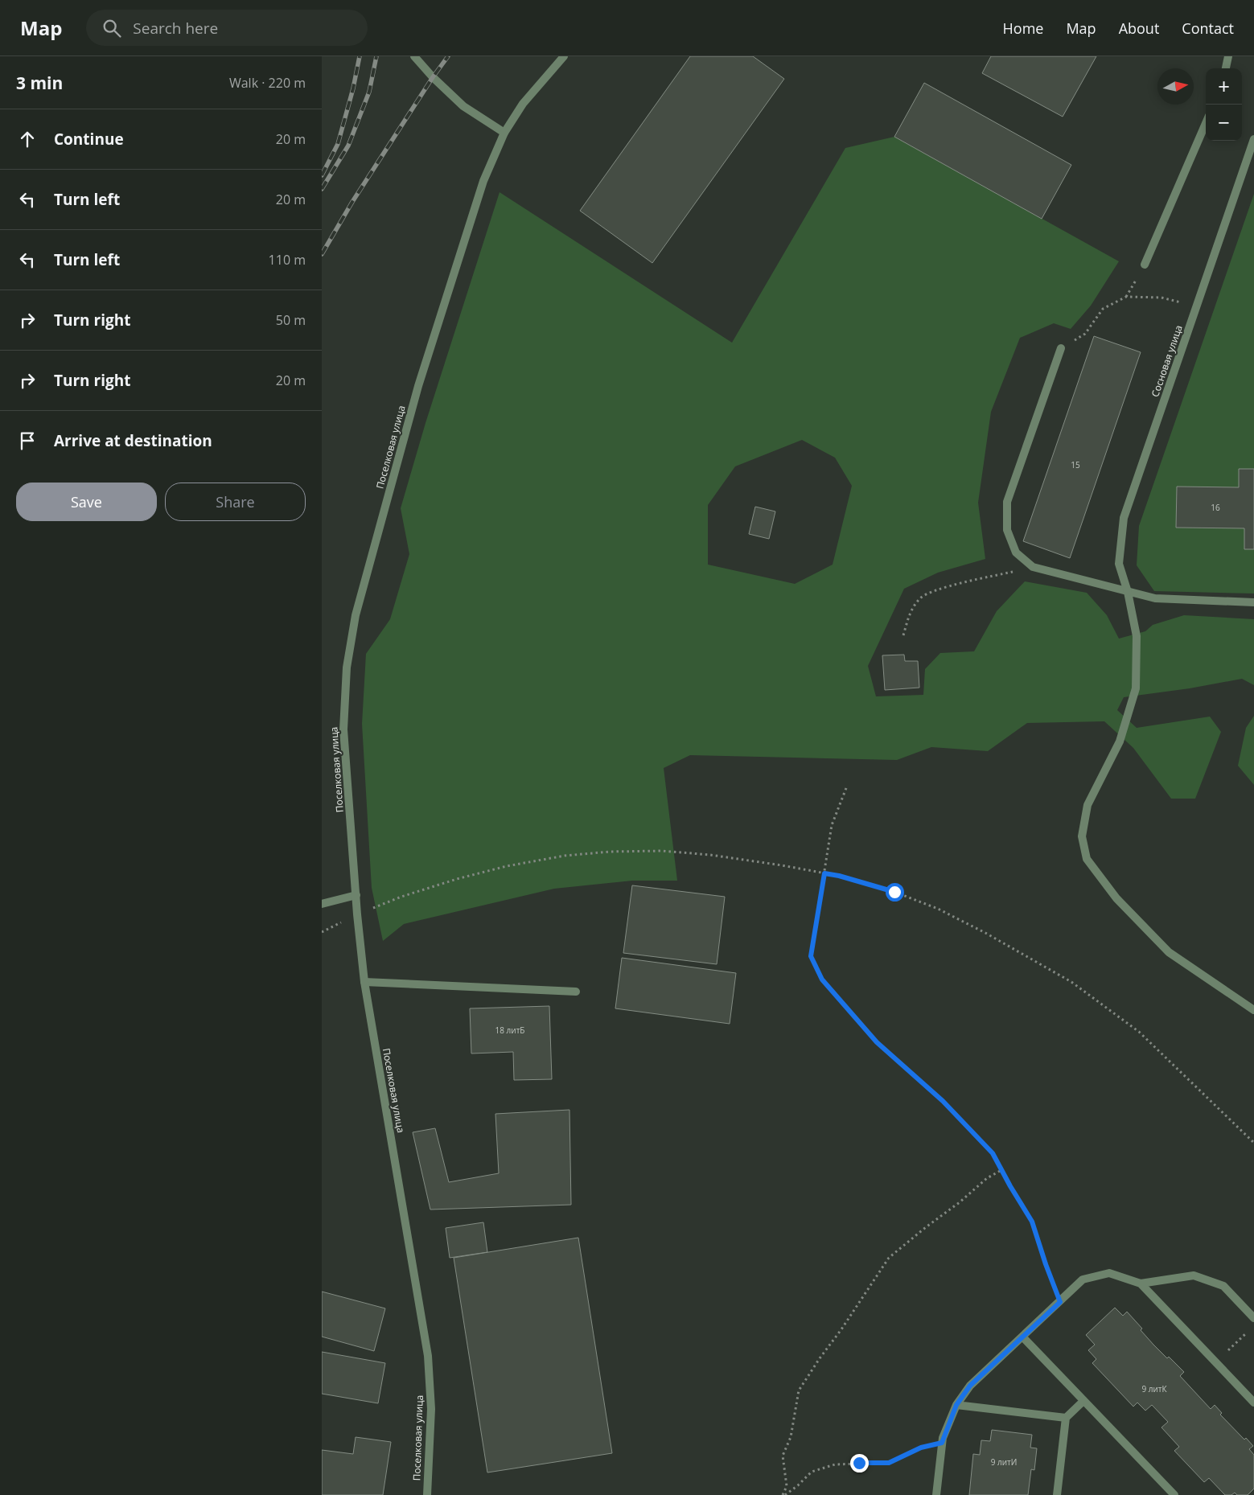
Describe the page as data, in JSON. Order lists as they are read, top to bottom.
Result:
{
  "streets": {
    "street": ["Сосновая улица", "Поселковая улица"]
  },
  "house_numbers": [
    "15",
    "16",
    "18 литБ",
    "9 литК",
    "9 литИ"
  ],
  "north": "right",
  "page": {
    "header": "Map",
    "search": "Search here",
    "nav": [
      "Home",
      "Map",
      "About",
      "Contact"
    ],
    "heading": ["3 min", "Walk · 220 m"],
    "map_buttons": ["+", "−"],
    "list": [
      ["Continue", "20 m"],
      ["Turn left", "20 m"],
      ["Turn left", "110 m"],
      ["Turn right", "50 m"],
      ["Turn right", "20 m"],
      "Arrive at destination"
    ],
    "buttons": ["Save", "Share"]
  }
}
